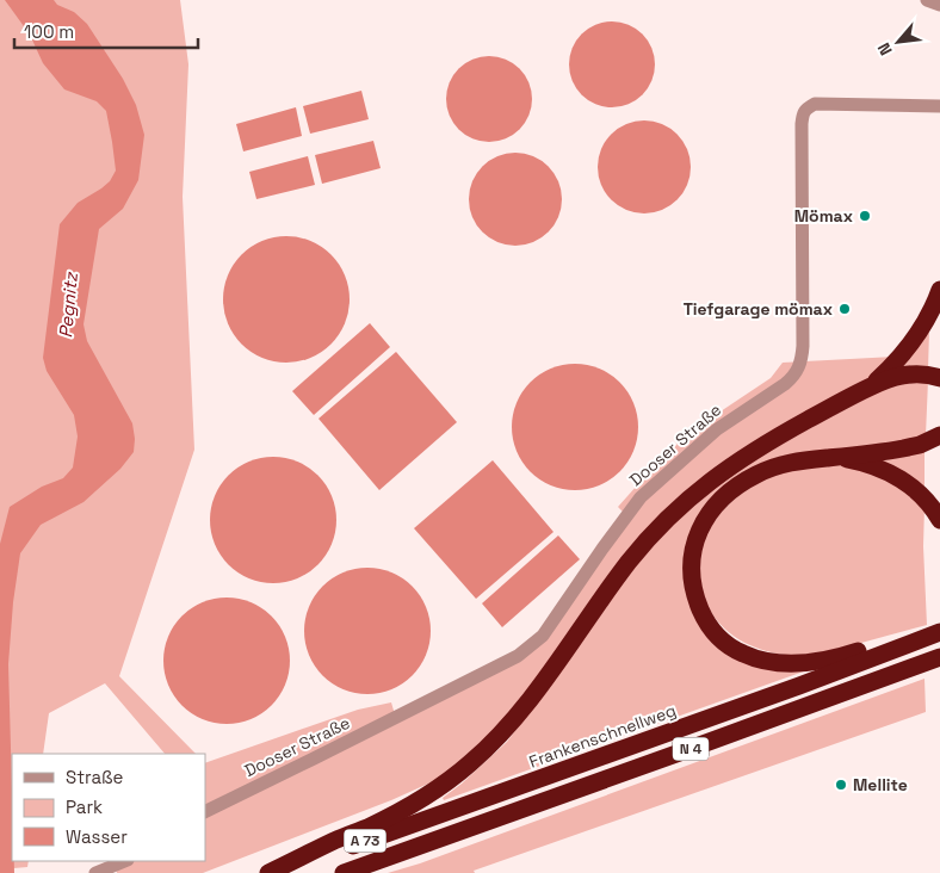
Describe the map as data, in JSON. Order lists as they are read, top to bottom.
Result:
{
  "streets": {
    "highway": ["Frankenschnellweg", "N 4", "A 73"],
    "street": ["Dooser Straße"]
  },
  "crossings": [
    ["N 4", "A 73"]
  ],
  "water": ["Pegnitz"],
  "places": ["Mömax", "Tiefgarage mömax", "Mellite"],
  "legend": ["Straße", "Park", "Wasser"],
  "scale_bar": "100 m",
  "north": "bottom left"
}
